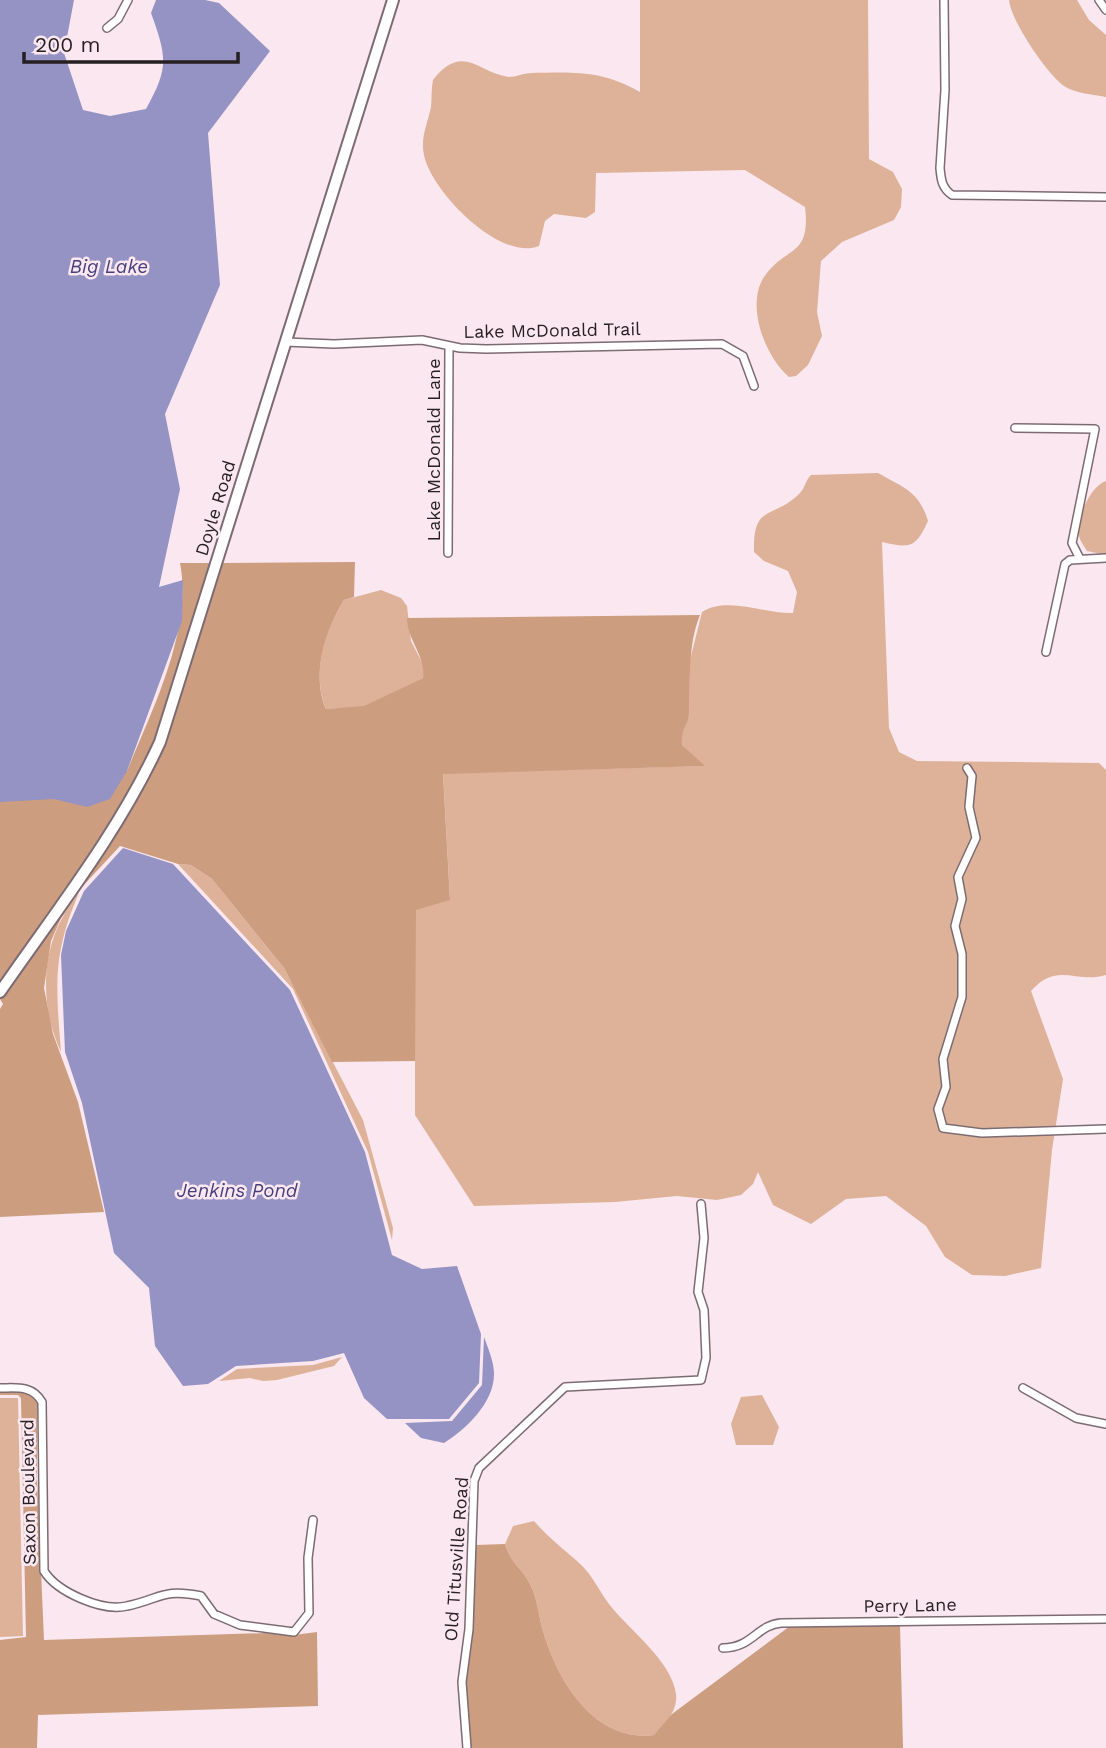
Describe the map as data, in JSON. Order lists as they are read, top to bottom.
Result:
{
  "streets": {
    "main road": ["Doyle Road"],
    "street": [
      "Lake McDonald Trail",
      "Lake McDonald Lane",
      "Saxon Boulevard",
      "Old Titusville Road",
      "Perry Lane"
    ]
  },
  "crossings": [
    ["Lake McDonald Trail", "Lake McDonald Lane"],
    ["Lake McDonald Trail", "Doyle Road"]
  ],
  "water": ["Big Lake", "Jenkins Pond"],
  "scale_bar": "200 m"
}
